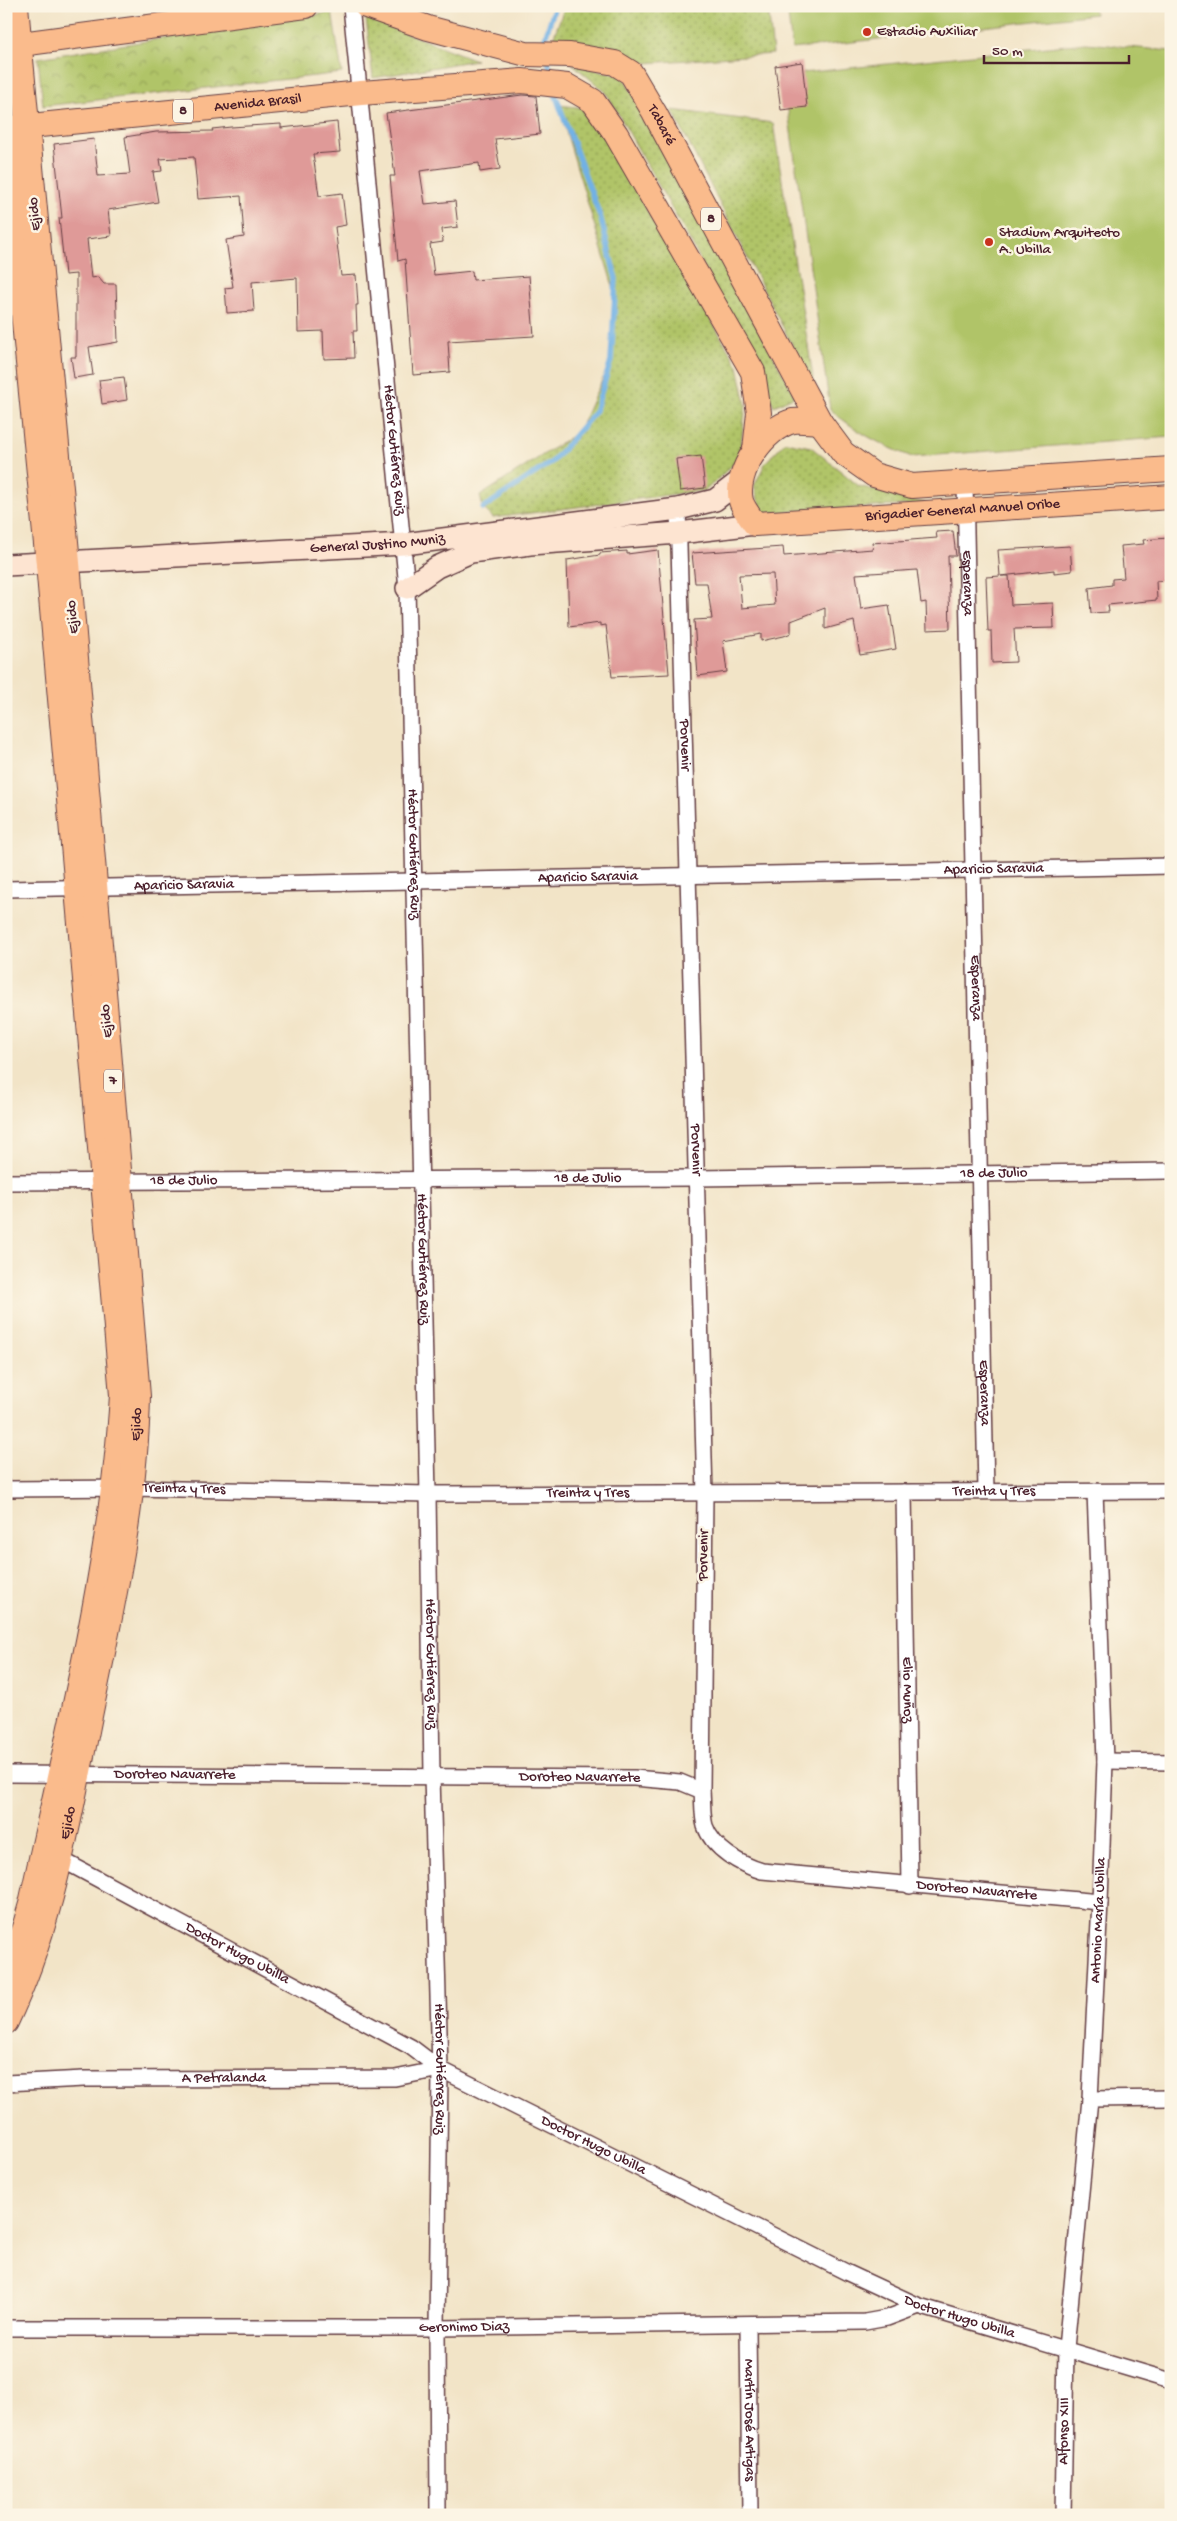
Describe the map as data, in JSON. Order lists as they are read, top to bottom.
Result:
{
  "streets": {
    "main road": [
      "Avenida Brasil",
      "8",
      "Tabaré",
      "Ejido",
      "Brigadier General Manuel Oribe",
      "7"
    ],
    "street": [
      "Héctor Gutiérrez Ruiz",
      "General Justino Muniz",
      "Esperanza",
      "Porvenir",
      "Aparicio Saravia",
      "18 de Julio",
      "Treinta y Tres",
      "Elio Muñoz",
      "Doroteo Navarrete",
      "Antonio María Ubilla",
      "Doctor Hugo Ubilla",
      "A Petralanda",
      "Geronimo Diaz",
      "Martín José Artigas",
      "Alfonso XIII"
    ]
  },
  "crossings": [
    ["Avenida Brasil", "8"],
    ["Avenida Brasil", "Ejido"],
    ["Avenida Brasil", "Héctor Gutiérrez Ruiz"],
    ["8", "Héctor Gutiérrez Ruiz"],
    ["8", "Brigadier General Manuel Oribe"],
    ["8", "General Justino Muniz"],
    ["Tabaré", "Brigadier General Manuel Oribe"],
    ["Ejido", "General Justino Muniz"],
    ["Ejido", "Aparicio Saravia"],
    ["Ejido", "18 de Julio"],
    ["Ejido", "Treinta y Tres"],
    ["Ejido", "Doroteo Navarrete"],
    ["Ejido", "Doctor Hugo Ubilla"],
    ["Héctor Gutiérrez Ruiz", "General Justino Muniz"],
    ["Héctor Gutiérrez Ruiz", "Aparicio Saravia"],
    ["Héctor Gutiérrez Ruiz", "18 de Julio"],
    ["Héctor Gutiérrez Ruiz", "Treinta y Tres"],
    ["Héctor Gutiérrez Ruiz", "Doroteo Navarrete"],
    ["Héctor Gutiérrez Ruiz", "Doctor Hugo Ubilla"],
    ["Héctor Gutiérrez Ruiz", "A Petralanda"],
    ["Héctor Gutiérrez Ruiz", "Geronimo Diaz"],
    ["Brigadier General Manuel Oribe", "General Justino Muniz"],
    ["Brigadier General Manuel Oribe", "Esperanza"],
    ["General Justino Muniz", "Porvenir"],
    ["Esperanza", "Aparicio Saravia"],
    ["Esperanza", "18 de Julio"],
    ["Esperanza", "Treinta y Tres"],
    ["Porvenir", "Aparicio Saravia"],
    ["Porvenir", "18 de Julio"],
    ["Porvenir", "Treinta y Tres"],
    ["Porvenir", "Doroteo Navarrete"],
    ["Treinta y Tres", "Elio Muñoz"],
    ["Treinta y Tres", "Antonio María Ubilla"],
    ["Elio Muñoz", "Doroteo Navarrete"],
    ["Doroteo Navarrete", "Antonio María Ubilla"],
    ["Antonio María Ubilla", "Doctor Hugo Ubilla"],
    ["Antonio María Ubilla", "Alfonso XIII"],
    ["Doctor Hugo Ubilla", "A Petralanda"],
    ["Doctor Hugo Ubilla", "Geronimo Diaz"],
    ["Doctor Hugo Ubilla", "Alfonso XIII"],
    ["Geronimo Diaz", "Martín José Artigas"]
  ],
  "places": ["Estadio Auxiliar", "Stadium Arquitecto A. Ubilla"],
  "scale_bar": "50 m"
}
